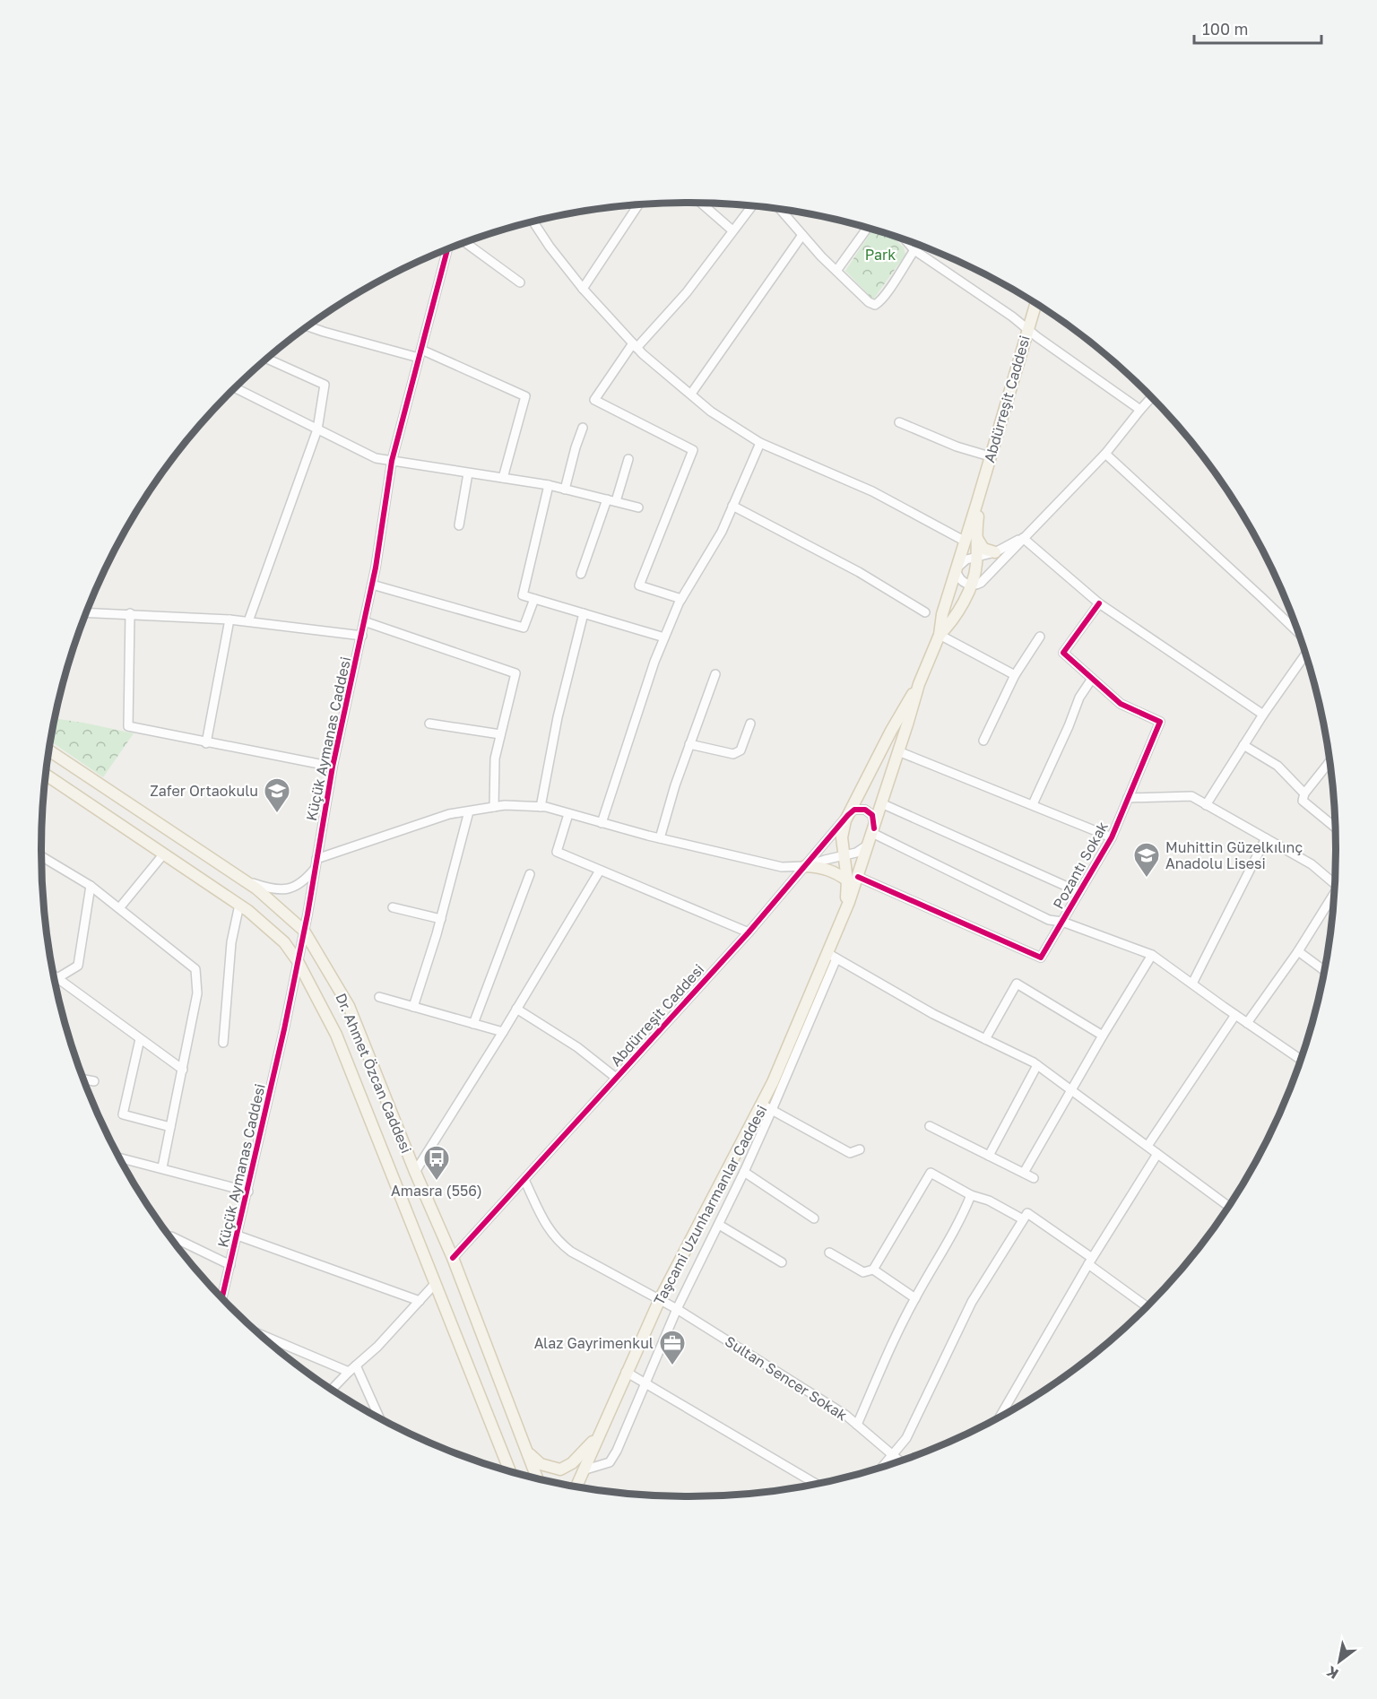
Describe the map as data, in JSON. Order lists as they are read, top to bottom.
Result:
{
  "streets": {
    "main road": ["Abdürreşit Caddesi", "Dr. Ahmet Özcan Caddesi", "Taşcami Uzunharmanlar Caddesi"],
    "street": ["Küçük Aymanas Caddesi", "Pozantı Sokak", "Sultan Sencer Sokak"]
  },
  "crossings": [
    ["Abdürreşit Caddesi", "Dr. Ahmet Özcan Caddesi"],
    ["Abdürreşit Caddesi", "Taşcami Uzunharmanlar Caddesi"],
    ["Abdürreşit Caddesi", "Sultan Sencer Sokak"],
    ["Küçük Aymanas Caddesi", "Dr. Ahmet Özcan Caddesi"],
    ["Pozantı Sokak", "Taşcami Uzunharmanlar Caddesi"],
    ["Taşcami Uzunharmanlar Caddesi", "Sultan Sencer Sokak"]
  ],
  "parks": ["Park"],
  "places": {
    "school or university": ["Zafer Ortaokulu", "Muhittin Güzelkılınç Anadolu Lisesi"],
    "bus stop": ["Amasra (556)"],
    "office": ["Alaz Gayrimenkul"]
  },
  "scale_bar": "100 m",
  "north": "bottom left"
}
